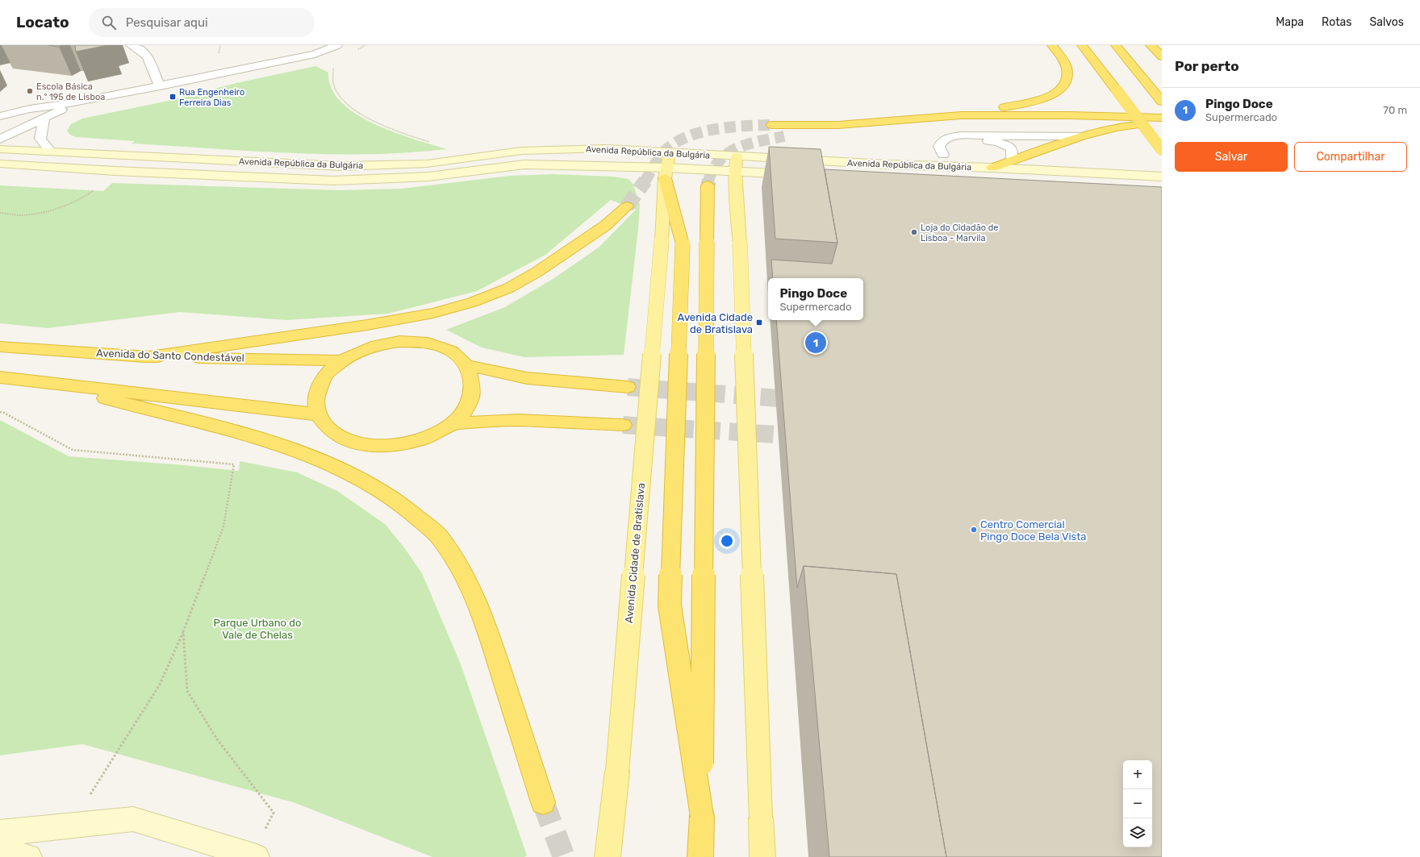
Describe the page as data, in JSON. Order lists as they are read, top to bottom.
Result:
{
  "streets": {
    "highway": ["Avenida do Santo Condestável"],
    "main road": ["Avenida Cidade de Bratislava"],
    "street": ["Avenida República da Bulgária"]
  },
  "crossings": [
    ["Avenida República da Bulgária", "Avenida Cidade de Bratislava"]
  ],
  "parks": ["Parque Urbano do Vale de Chelas"],
  "places": {
    "other": ["Escola Básica n.º 195 de Lisboa", "Loja do Cidadão de Lisboa - Marvila", "Centro Comercial Pingo Doce Bela Vista"],
    "transit": ["Rua Engenheiro Ferreira Dias", "Avenida Cidade de Bratislava"]
  },
  "page": {
    "header": "Locato",
    "search": "Pesquisar aqui",
    "nav": ["Mapa", "Rotas", "Salvos"],
    "heading": "Por perto",
    "list": [
      {
        "mark": "1",
        "name": "Pingo Doce",
        "note": "Supermercado",
        "value": "70 m"
      }
    ],
    "buttons": ["Salvar", "Compartilhar"],
    "popup": ["Pingo Doce", "Supermercado"],
    "pins": "1",
    "map_buttons": ["+", "−"]
  }
}
